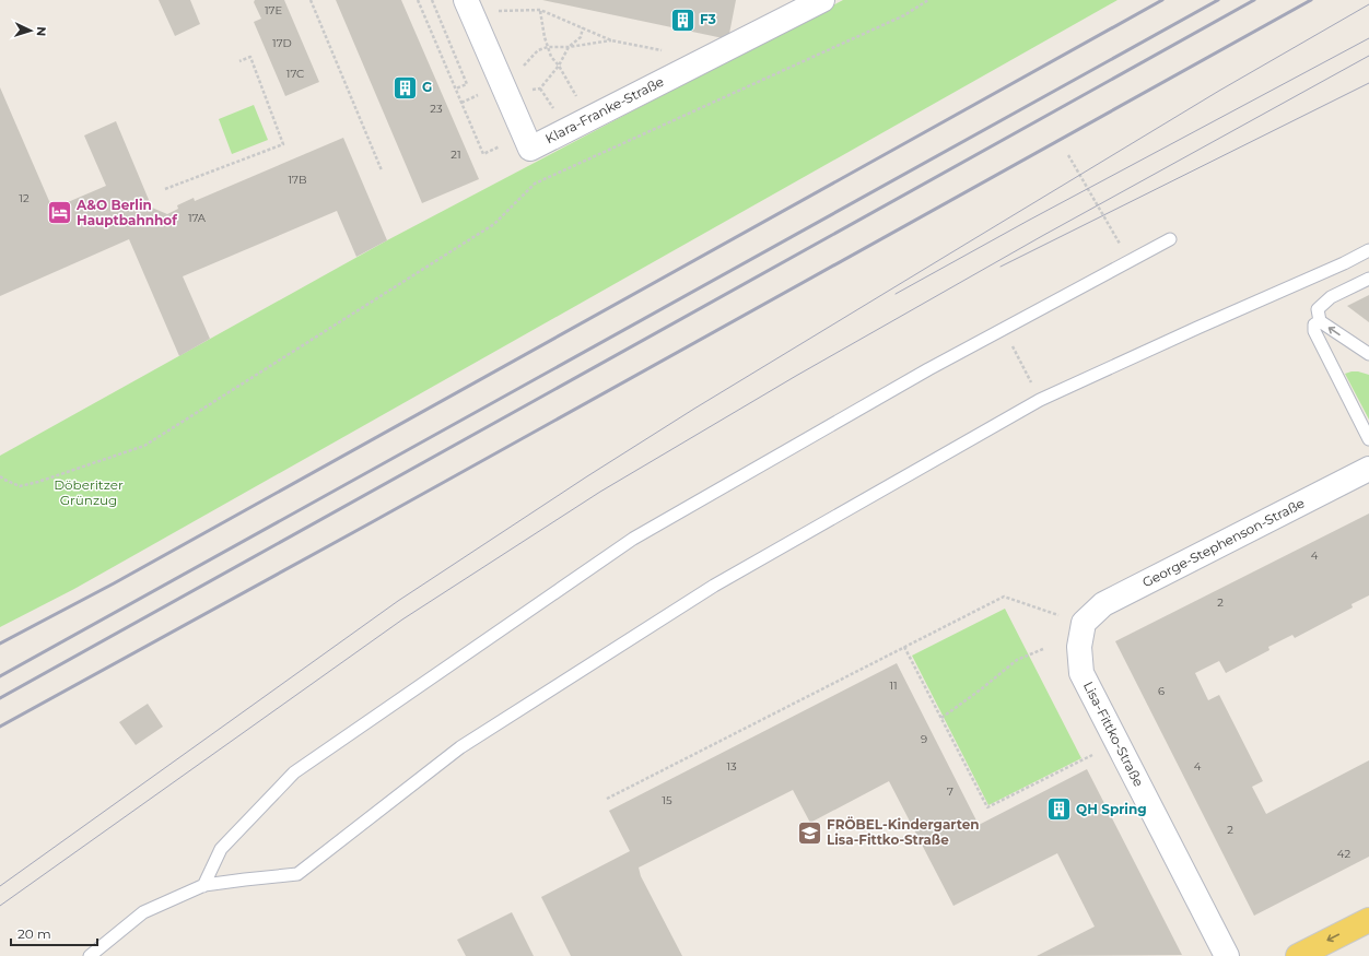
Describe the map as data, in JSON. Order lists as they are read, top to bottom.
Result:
{
  "streets": {
    "street": ["Klara-Franke-Straße", "George-Stephenson-Straße", "Lisa-Fittko-Straße"]
  },
  "crossings": [
    ["George-Stephenson-Straße", "Lisa-Fittko-Straße"]
  ],
  "parks": ["Döberitzer Grünzug"],
  "places": {
    "building": ["F3", "G", "QH Spring"],
    "hotel": ["A&O Berlin Hauptbahnhof"],
    "school or university": ["FRÖBEL-Kindergarten Lisa-Fittko-Straße"]
  },
  "house_numbers": [
    "17E",
    "17D",
    "17C",
    "23",
    "21",
    "17B",
    "12",
    "17A",
    "4",
    "2",
    "11",
    "6",
    "9",
    "13",
    "4",
    "7",
    "15",
    "2",
    "42"
  ],
  "scale_bar": "20 m",
  "north": "right"
}
